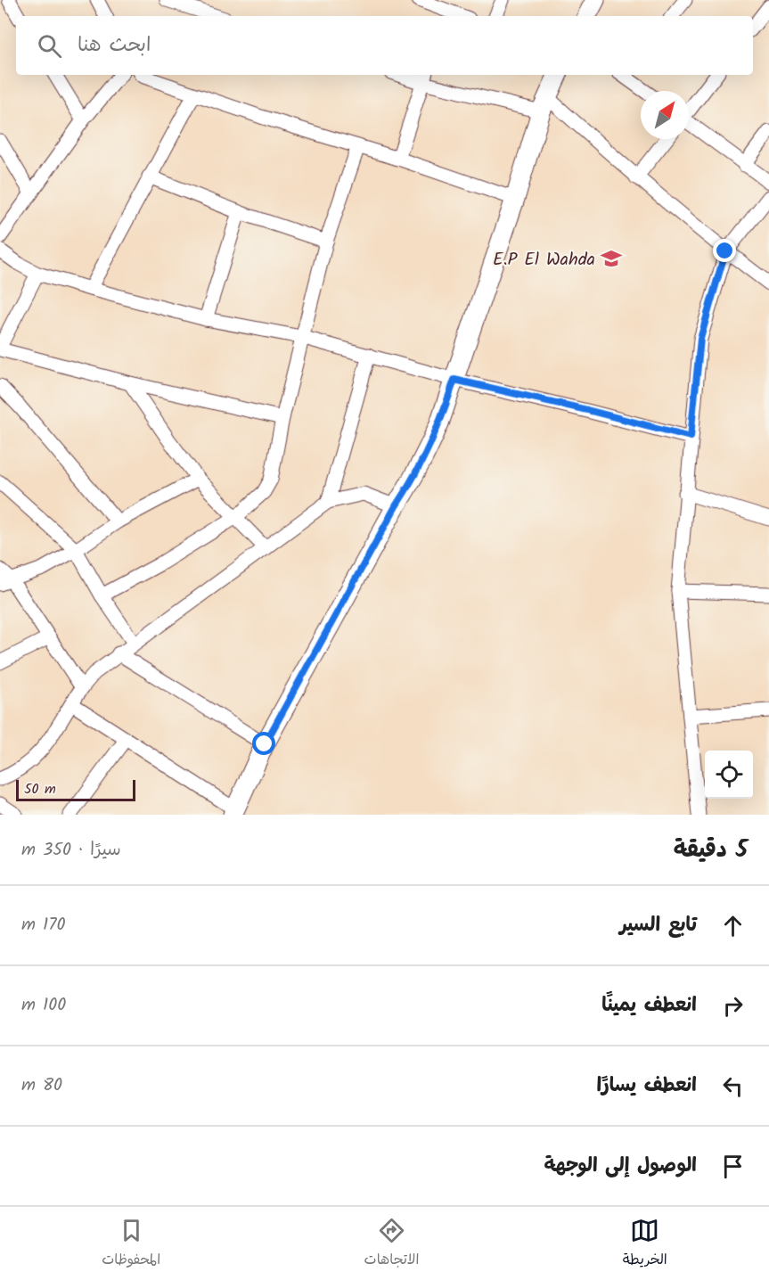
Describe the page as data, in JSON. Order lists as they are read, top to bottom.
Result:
{
  "places": {
    "school or university": ["E.P El Wahda"]
  },
  "scale_bar": "50 m",
  "north": "top right",
  "page": {
    "search": "ابحث هنا",
    "scale": "50 m",
    "heading": ["5 دقيقة", "سيرًا · 350 m"],
    "list": [
      ["تابع السير", "170 m"],
      ["انعطف يمينًا", "100 m"],
      ["انعطف يسارًا", "80 m"],
      "الوصول إلى الوجهة"
    ],
    "nav": ["الخريطة", "الاتجاهات", "المحفوظات"]
  }
}
